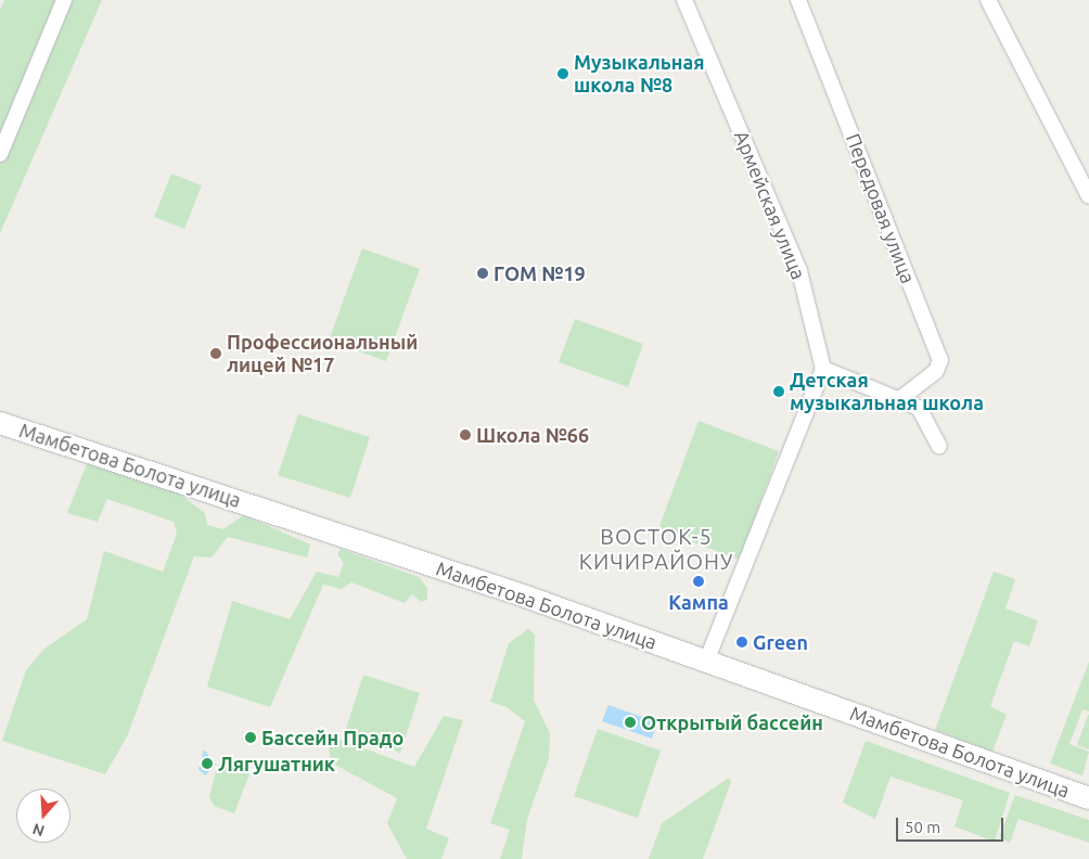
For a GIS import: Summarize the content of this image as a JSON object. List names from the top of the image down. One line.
{"streets":{"street":["Армейская улица","Передовая улица","Мамбетова Болота улица"]},"districts":["ВОСТОК-5 КИЧИРАЙОНУ"],"places":["Музыкальная школа №8","ГОМ №19","Профессиональный лицей №17","Детская музыкальная школа","Школа №66","Кампа","Green","Открытый бассейн","Бассейн Прадо","Лягушатник"],"scale_bar":"50 m","north":"bottom"}
